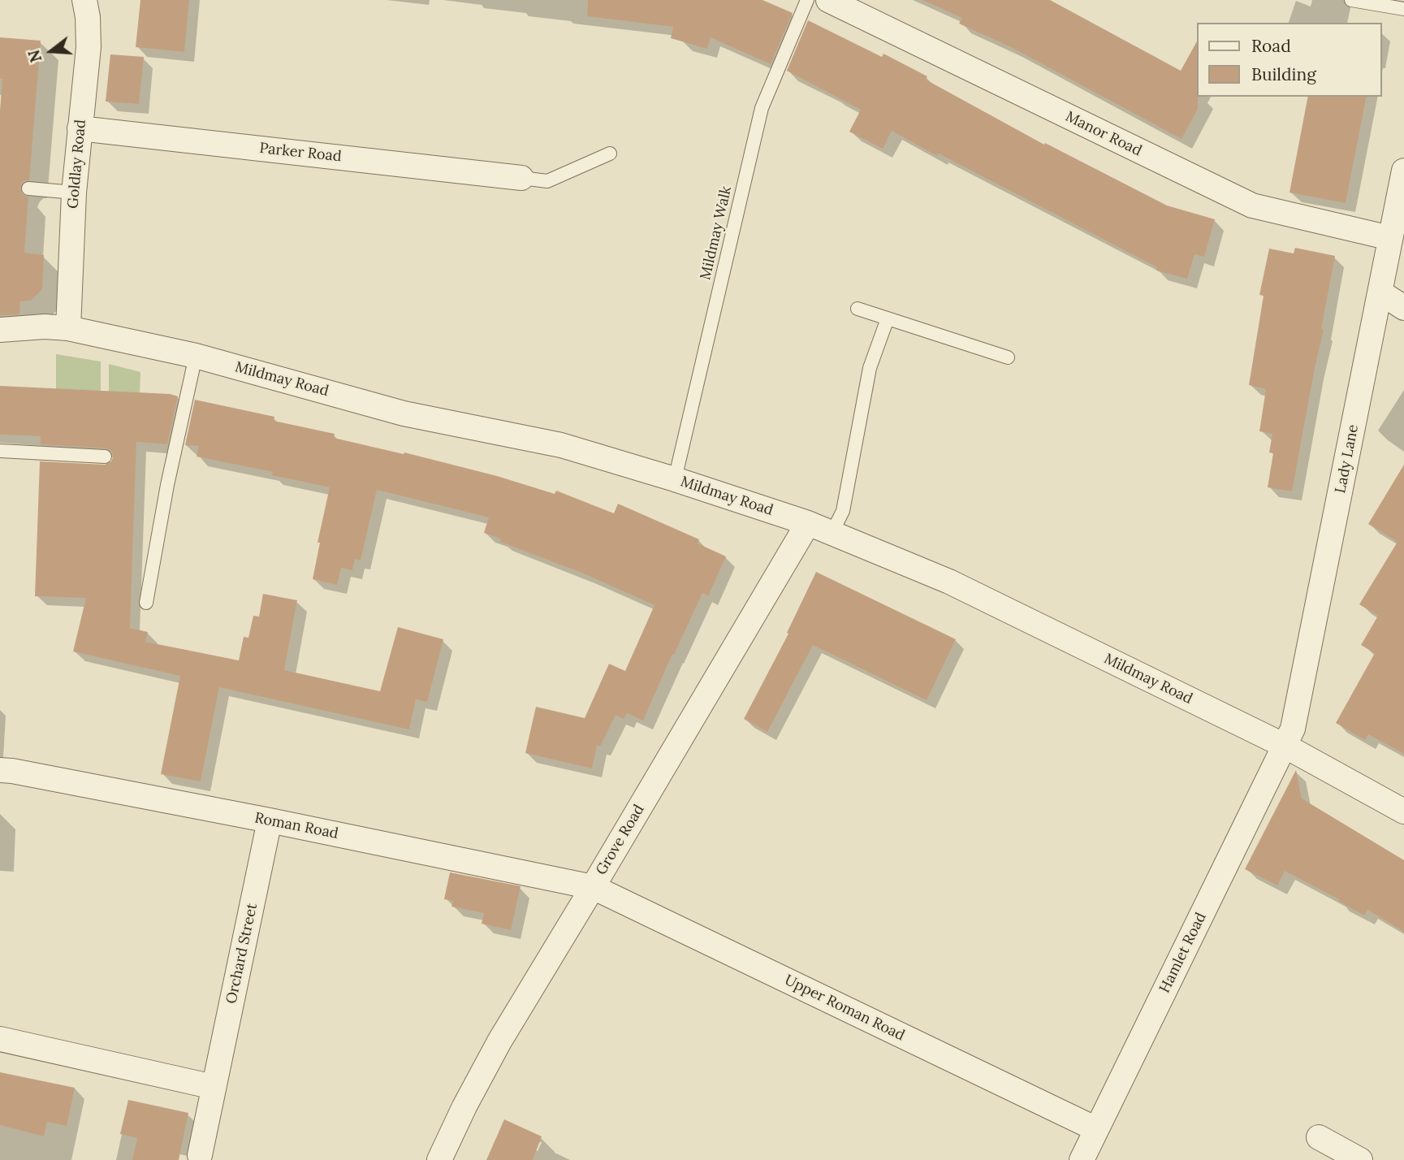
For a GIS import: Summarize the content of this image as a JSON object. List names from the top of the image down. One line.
{"streets":{"street":["Manor Road","Parker Road","Goldlay Road","Mildmay Road","Lady Lane","Roman Road","Grove Road","Hamlet Road","Orchard Street","Upper Roman Road"],"lane":["Mildmay Walk"]},"crossings":[["Manor Road","Lady Lane"],["Parker Road","Goldlay Road"],["Goldlay Road","Mildmay Road"],["Mildmay Walk","Mildmay Road"],["Mildmay Road","Lady Lane"],["Mildmay Road","Grove Road"],["Mildmay Road","Hamlet Road"],["Lady Lane","Hamlet Road"],["Roman Road","Grove Road"],["Roman Road","Orchard Street"],["Roman Road","Upper Roman Road"],["Grove Road","Upper Roman Road"],["Hamlet Road","Upper Roman Road"]],"legend":["Road","Building"],"north":"left"}
